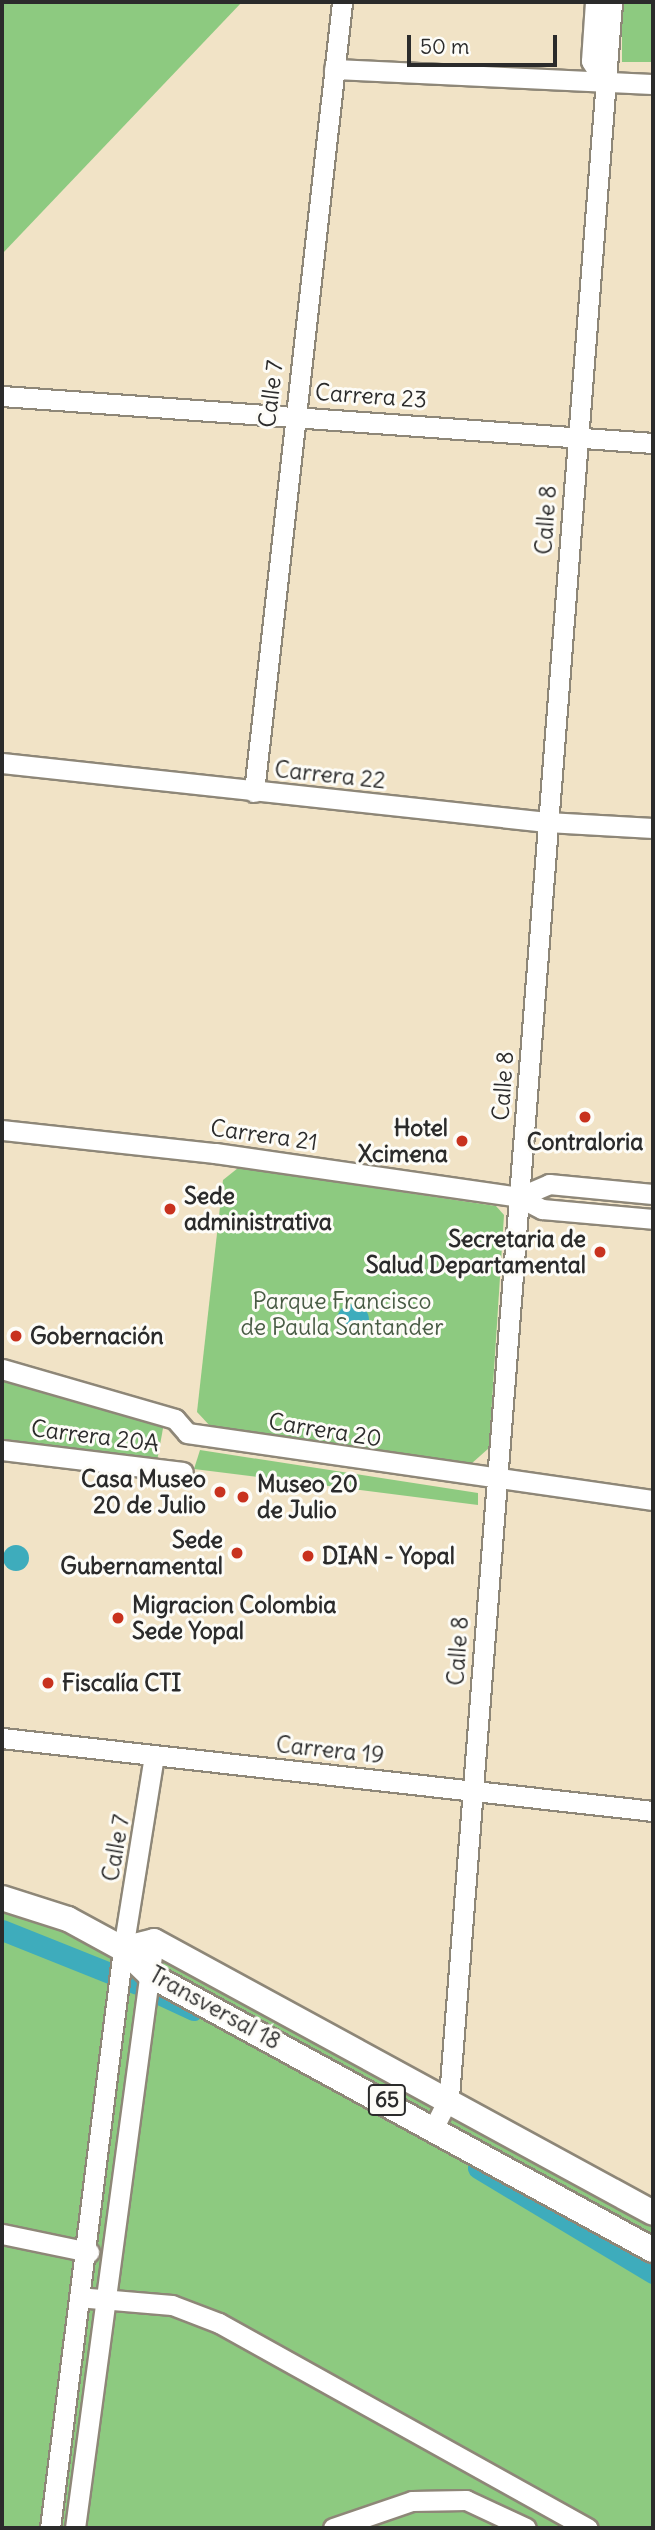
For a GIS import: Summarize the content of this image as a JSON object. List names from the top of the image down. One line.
{"streets":{"main road":["Transversal 18","65"],"street":["Calle 7","Carrera 23","Calle 8","Carrera 22","Carrera 21","Carrera 20","Carrera 20A","Carrera 19"]},"crossings":[["Calle 7","Carrera 23"],["Calle 7","Carrera 22"],["Calle 7","Carrera 19"],["Calle 7","Transversal 18"],["Calle 7","65"],["Carrera 23","Calle 8"],["Calle 8","Carrera 22"],["Calle 8","Carrera 21"],["Calle 8","Carrera 20"],["Calle 8","Carrera 19"],["Calle 8","Transversal 18"],["Transversal 18","65"]],"parks":["Parque Francisco de Paula Santander"],"places":["Contraloria","Hotel Xcimena","Sede administrativa","Secretaria de Salud Departamental","Gobernación","Casa Museo 20 de Julio","Museo 20 de Julio","Sede Gubernamental","DIAN - Yopal","Migracion Colombia Sede Yopal","Fiscalía CTI"],"scale_bar":"50 m"}
